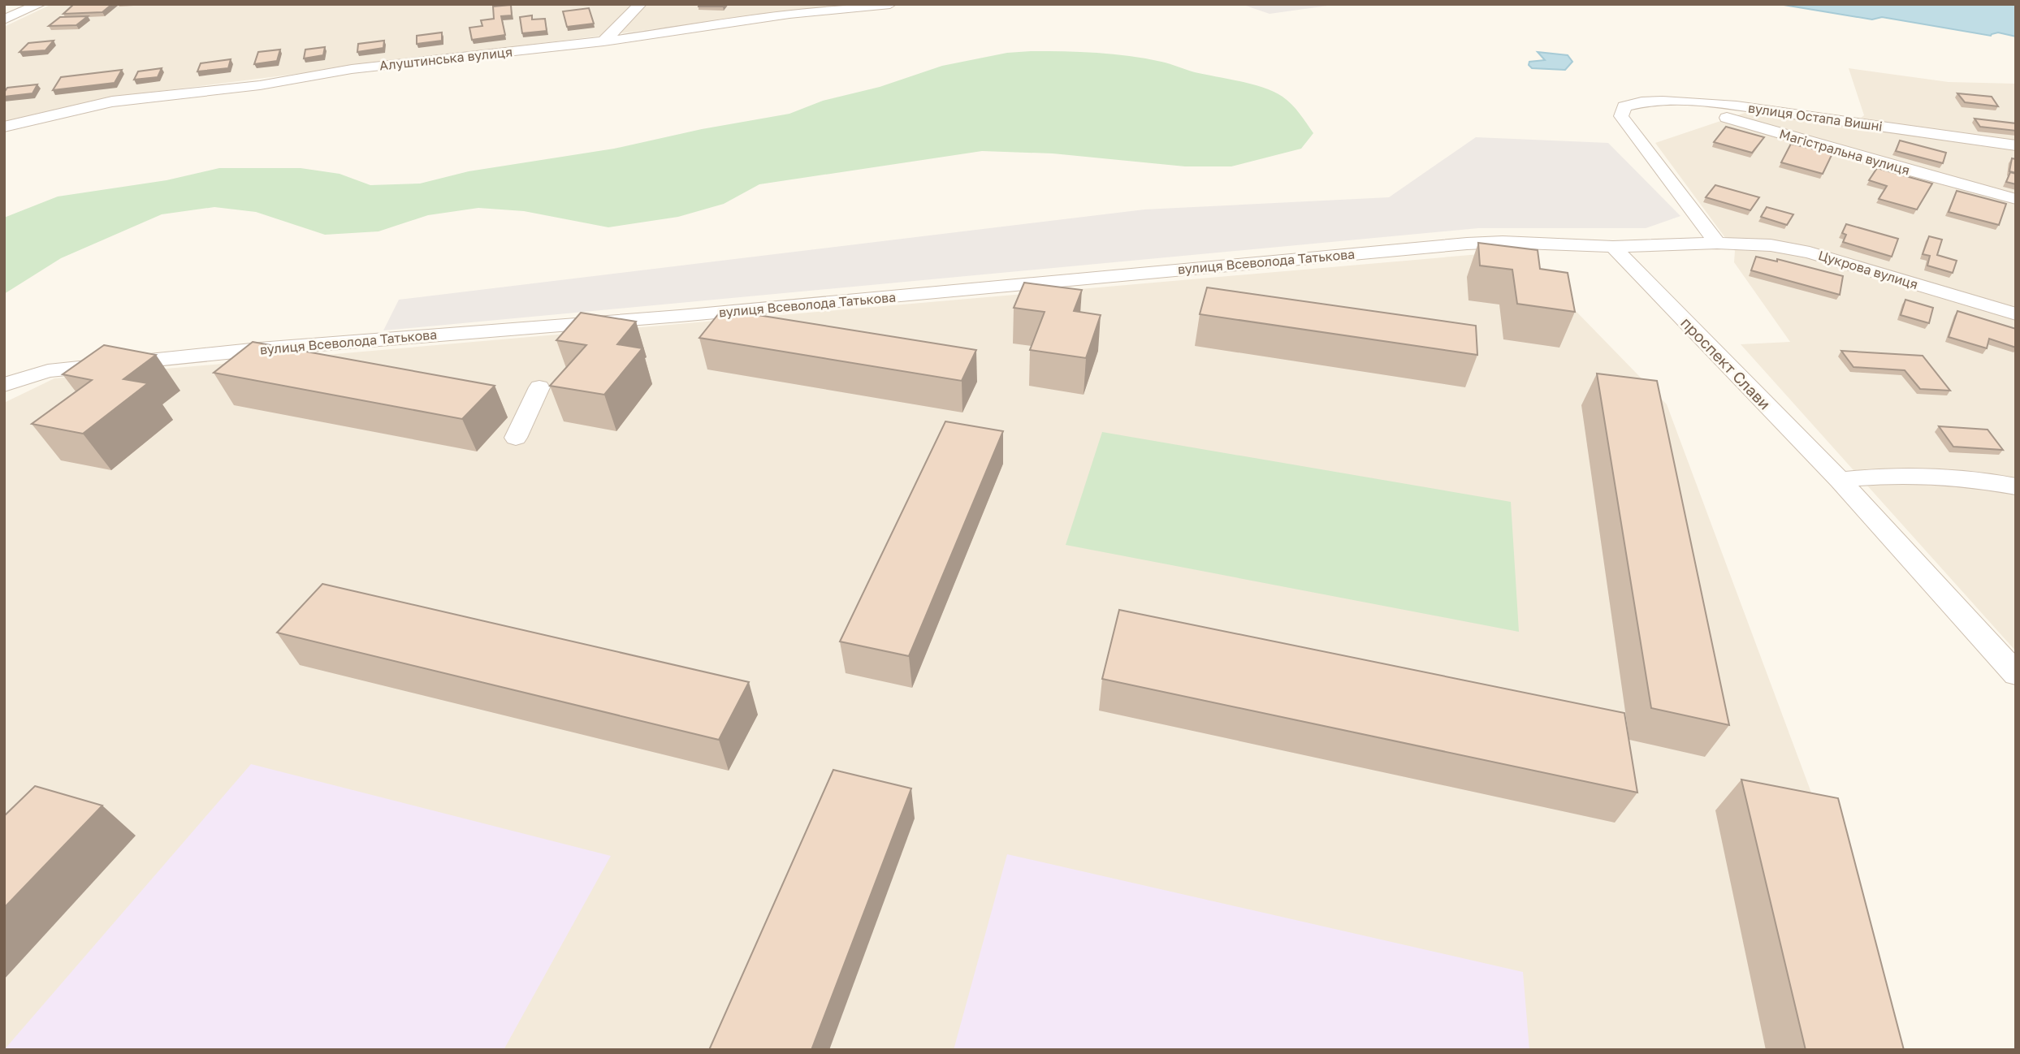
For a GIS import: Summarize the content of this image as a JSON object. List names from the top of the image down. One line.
{"streets":{"street":["Алуштинська вулиця","вулиця Остапа Вишні","Магістральна вулиця","вулиця Всеволода Татькова","Цукрова вулиця","проспект Слави"]},"crossings":[["вулиця Остапа Вишні","Магістральна вулиця"],["вулиця Остапа Вишні","Цукрова вулиця"],["вулиця Всеволода Татькова","проспект Слави"]]}
